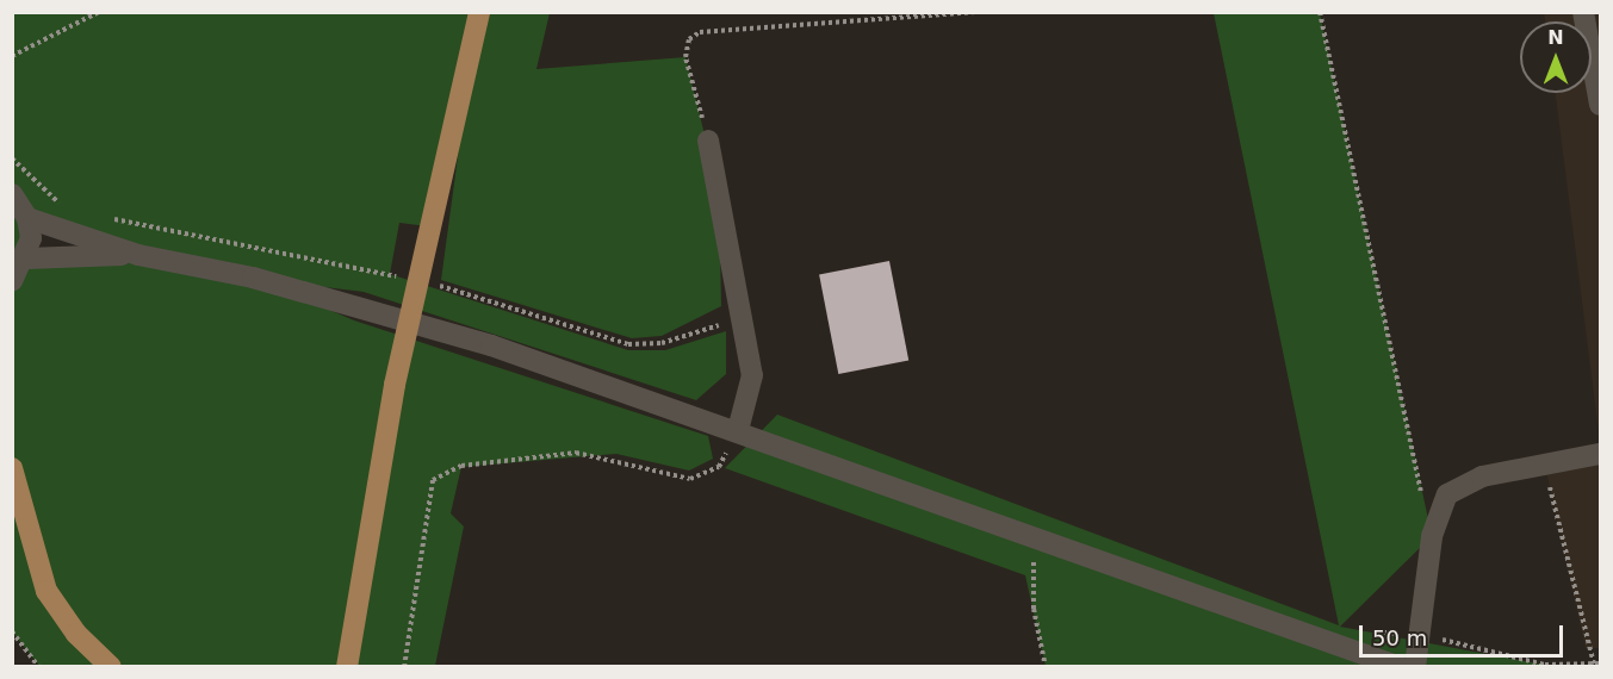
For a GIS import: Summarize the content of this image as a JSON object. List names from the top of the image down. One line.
{"scale_bar":"50 m","north":"top"}
